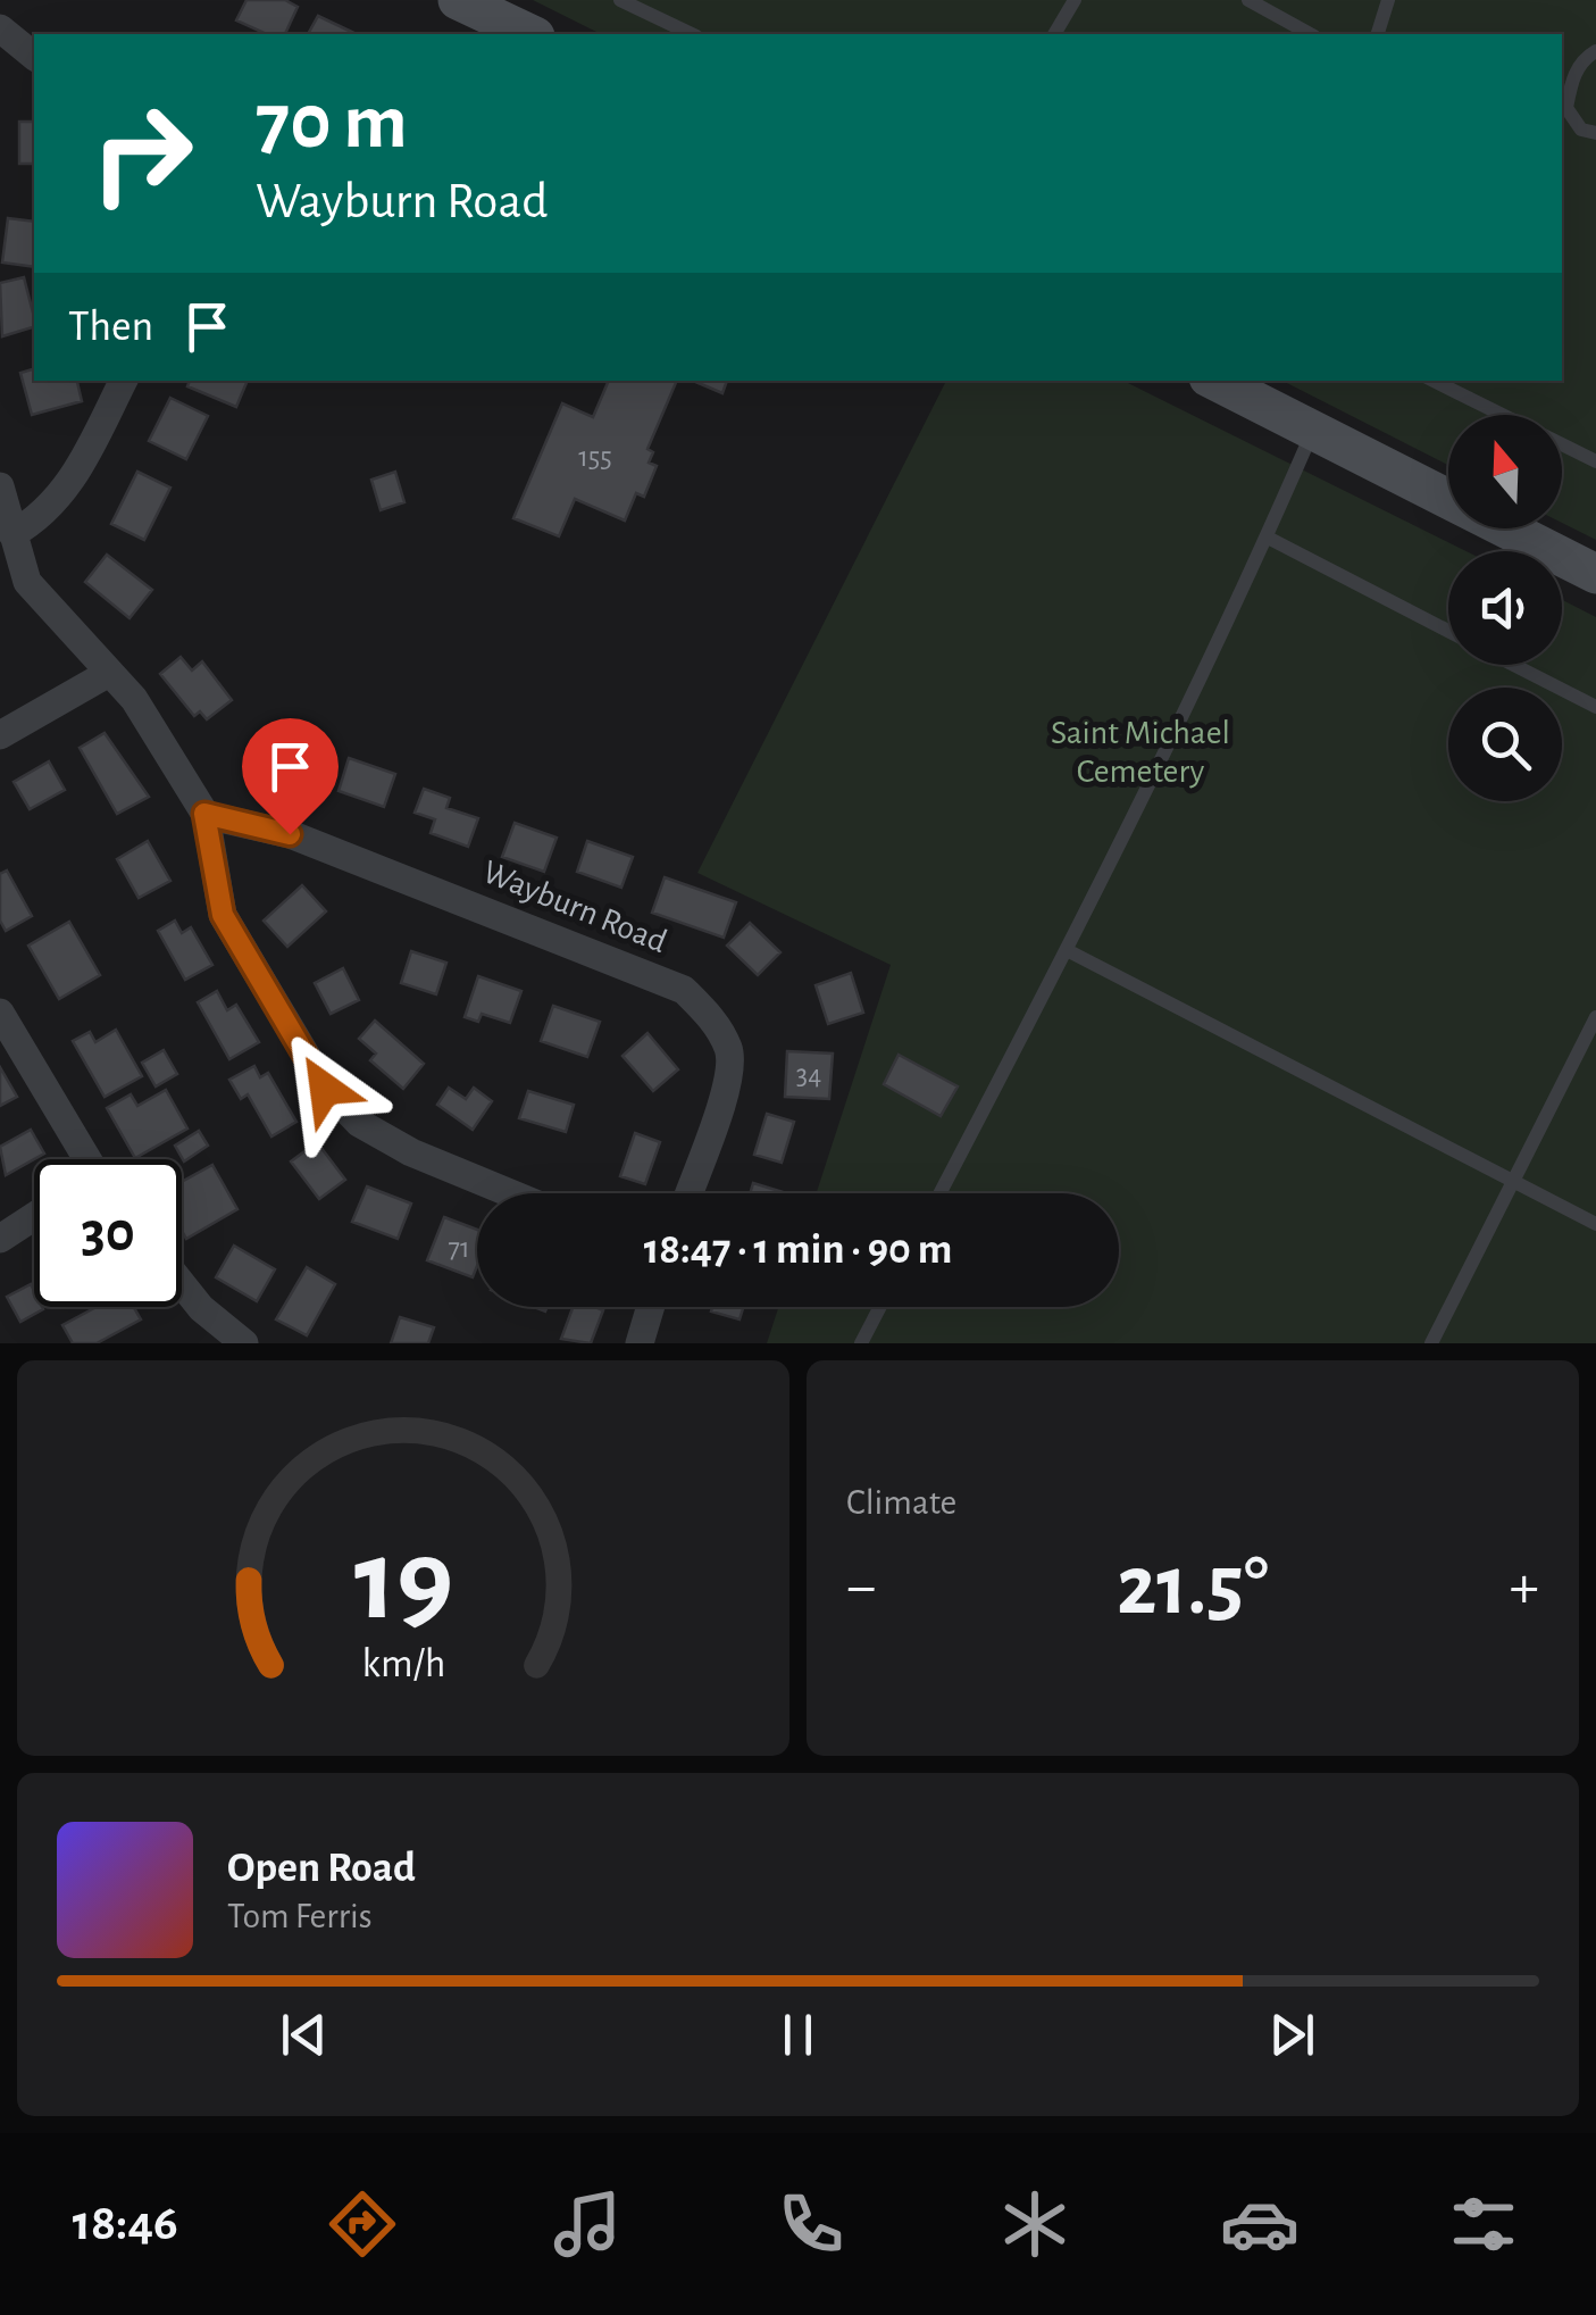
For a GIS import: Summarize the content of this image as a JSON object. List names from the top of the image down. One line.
{"streets":{"street":["Wayburn Road"]},"parks":["Saint Michael Cemetery"],"house_numbers":["155","34","71"],"north":"top","page":{"turn":["70 m","Wayburn Road"],"then":"Then","limit":"30","trip":"18:47 · 1 min · 90 m","tile":"Climate","heat":["−","21.5°","+"],"song":["Open Road","Tom Ferris"],"tabs":"18:46","gauge":["19","km/h"]}}
